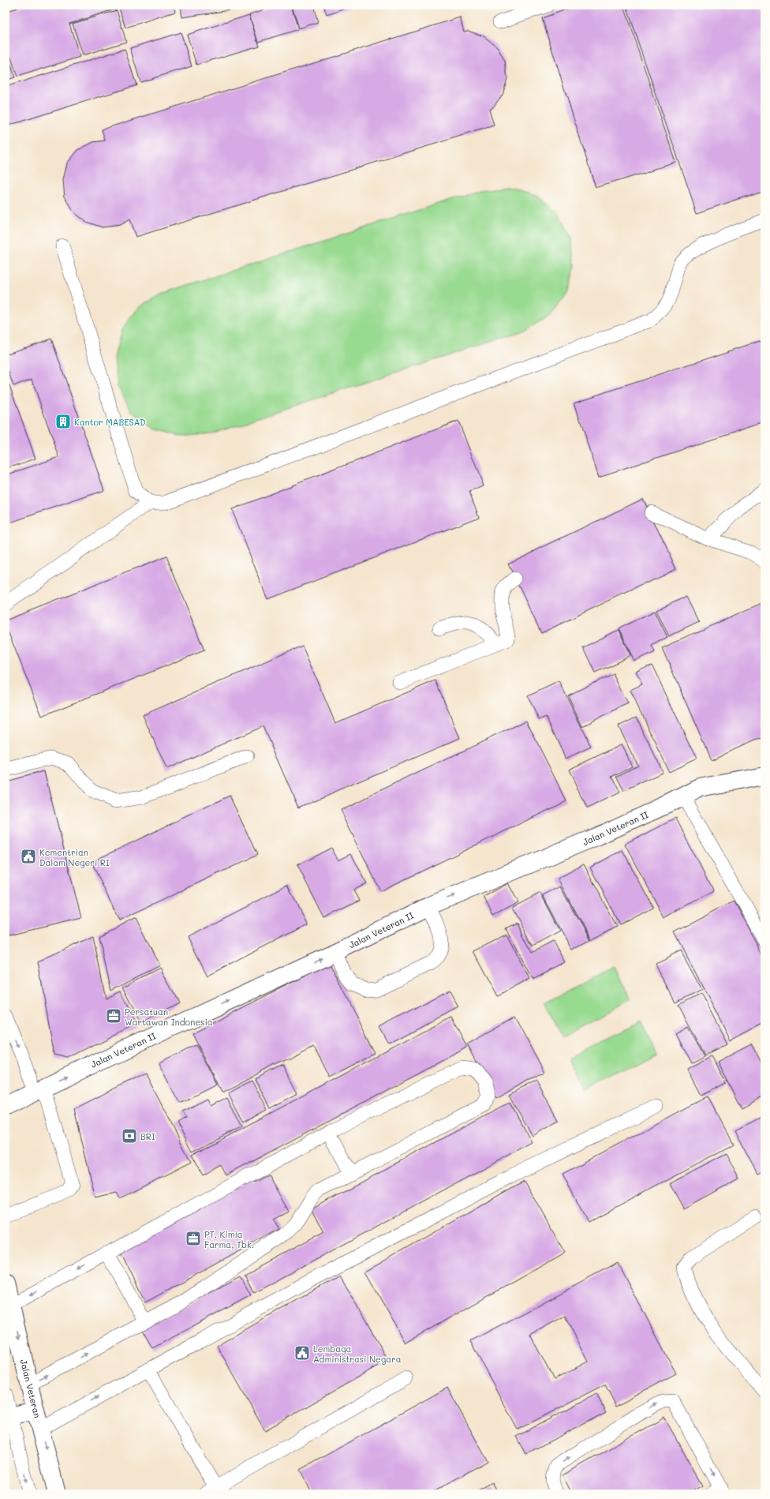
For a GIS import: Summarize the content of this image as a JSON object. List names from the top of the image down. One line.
{"streets":{"street":["Jalan Veteran II","Jalan Veteran"]},"one_way":["Jalan Veteran II","Jalan Veteran"],"places":{"building":["Kantor MABESAD"],"public building":["Kementrian Dalam Negeri RI","Lembaga Administrasi Negara"],"office":["Persatuan Wartawan Indonesia","PT. Kimia Farma, Tbk."],"bank":["BRI"]}}
